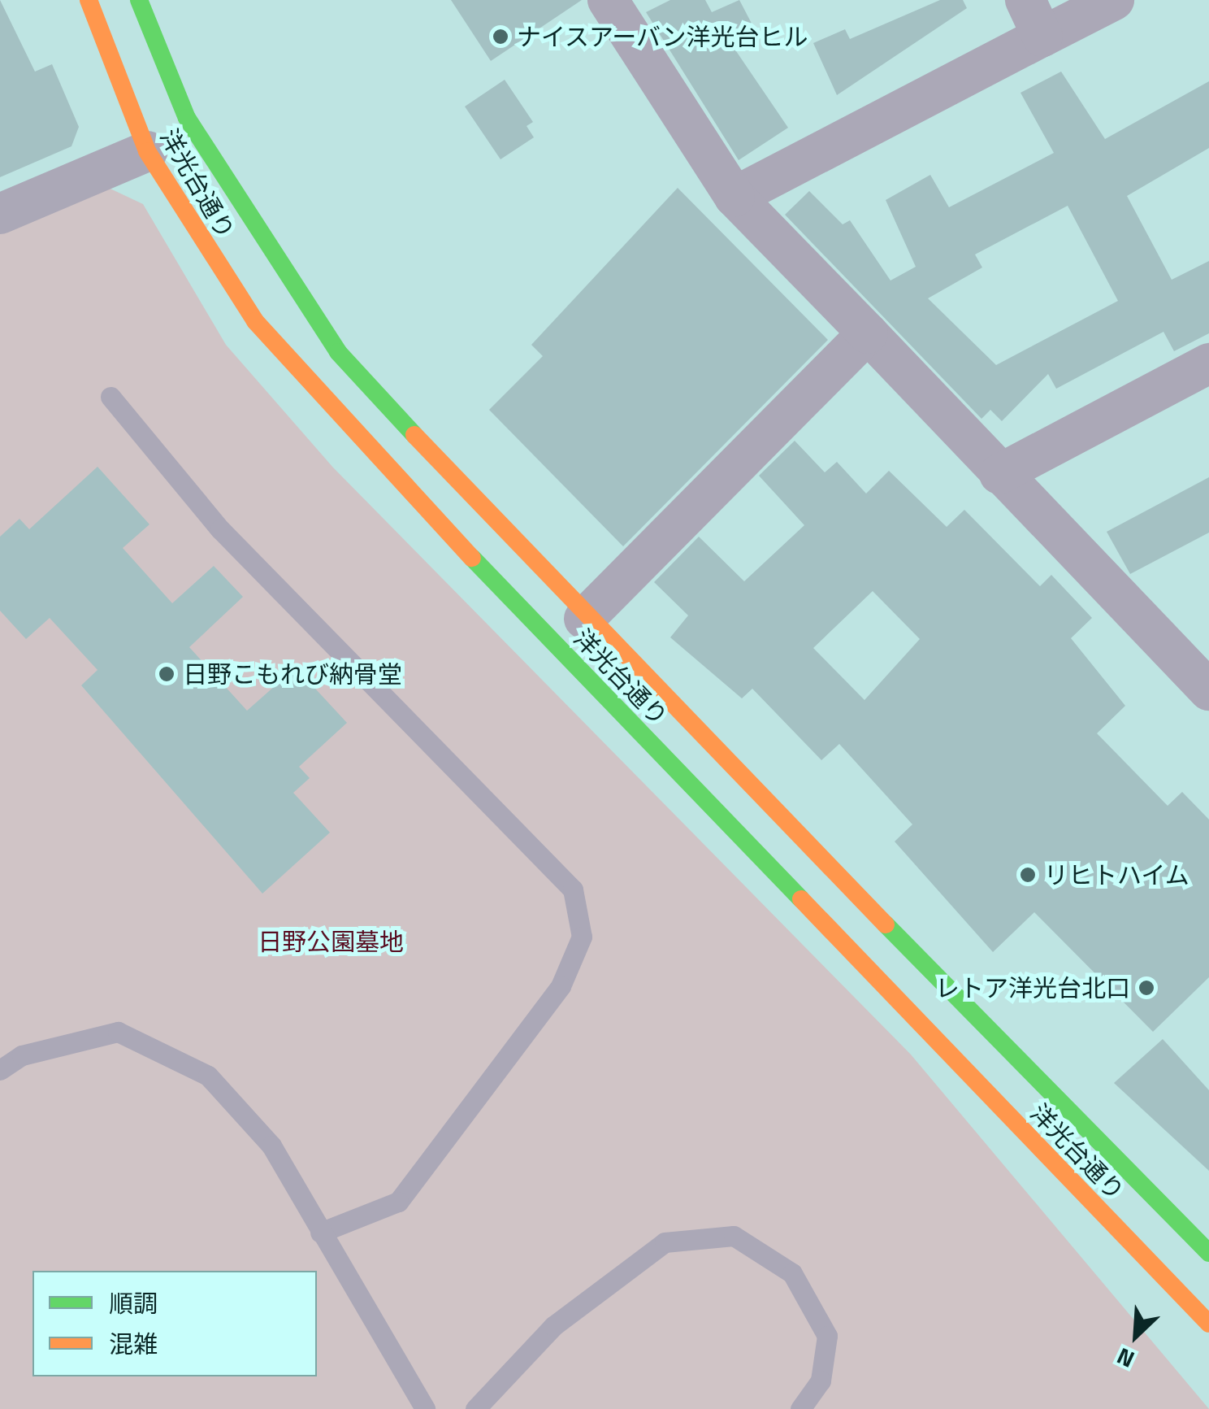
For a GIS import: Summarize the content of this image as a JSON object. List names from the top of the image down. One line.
{"streets":{"street":["洋光台通り"]},"parks":["日野公園墓地"],"places":["ナイスアーバン洋光台ヒル","日野こもれび納骨堂","リヒトハイム","レトア洋光台北口"],"legend":["順調","混雑"],"north":"bottom left"}
